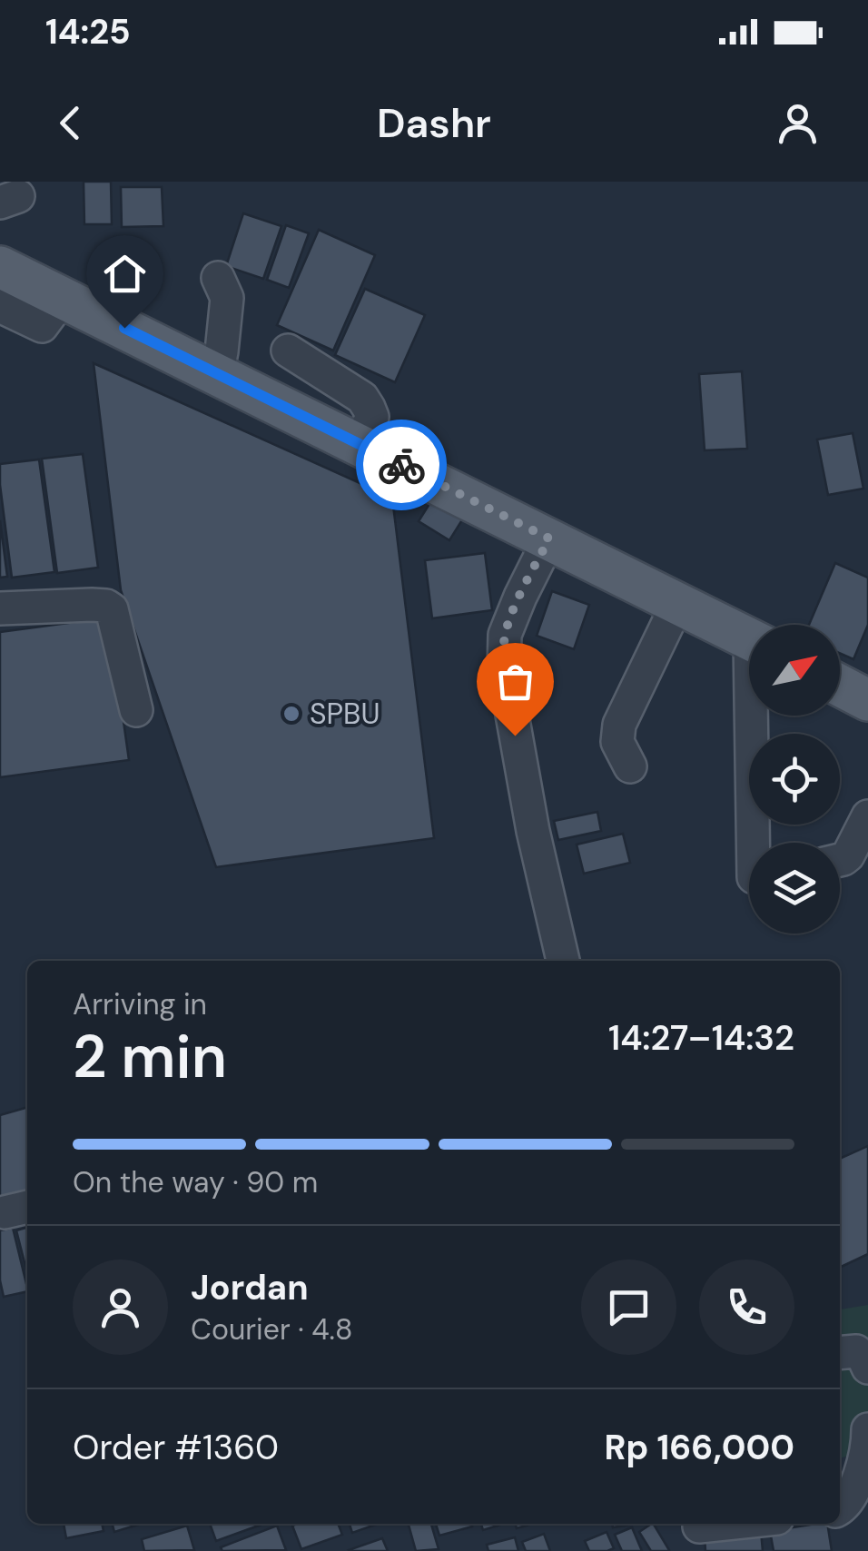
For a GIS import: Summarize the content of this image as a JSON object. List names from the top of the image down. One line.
{"places":["SPBU"],"north":"top right","page":{"status":"14:25","header":"Dashr","heading":["2 min","Arriving in","14:27–14:32"],"panel":["Jordan","Courier · 4.8","Order #1360","Rp 166,000"],"bar":"On the way · 90 m"}}
